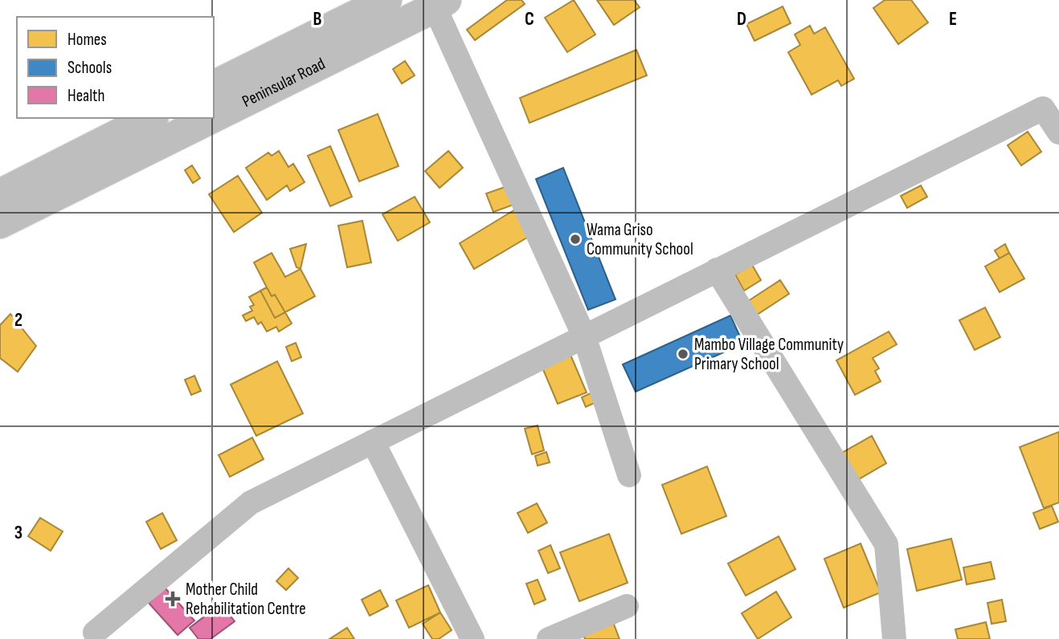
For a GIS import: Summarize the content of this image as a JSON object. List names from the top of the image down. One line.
{"streets":{"main road":["Peninsular Road"]},"places":{"other":["Wama Griso Community School","Mambo Village Community Primary School"],"health":["Mother Child Rehabilitation Centre"]},"legend":["Homes","Schools","Health"],"grid":{"columns":["B","C","D","E"],"rows":["2","3"]}}
